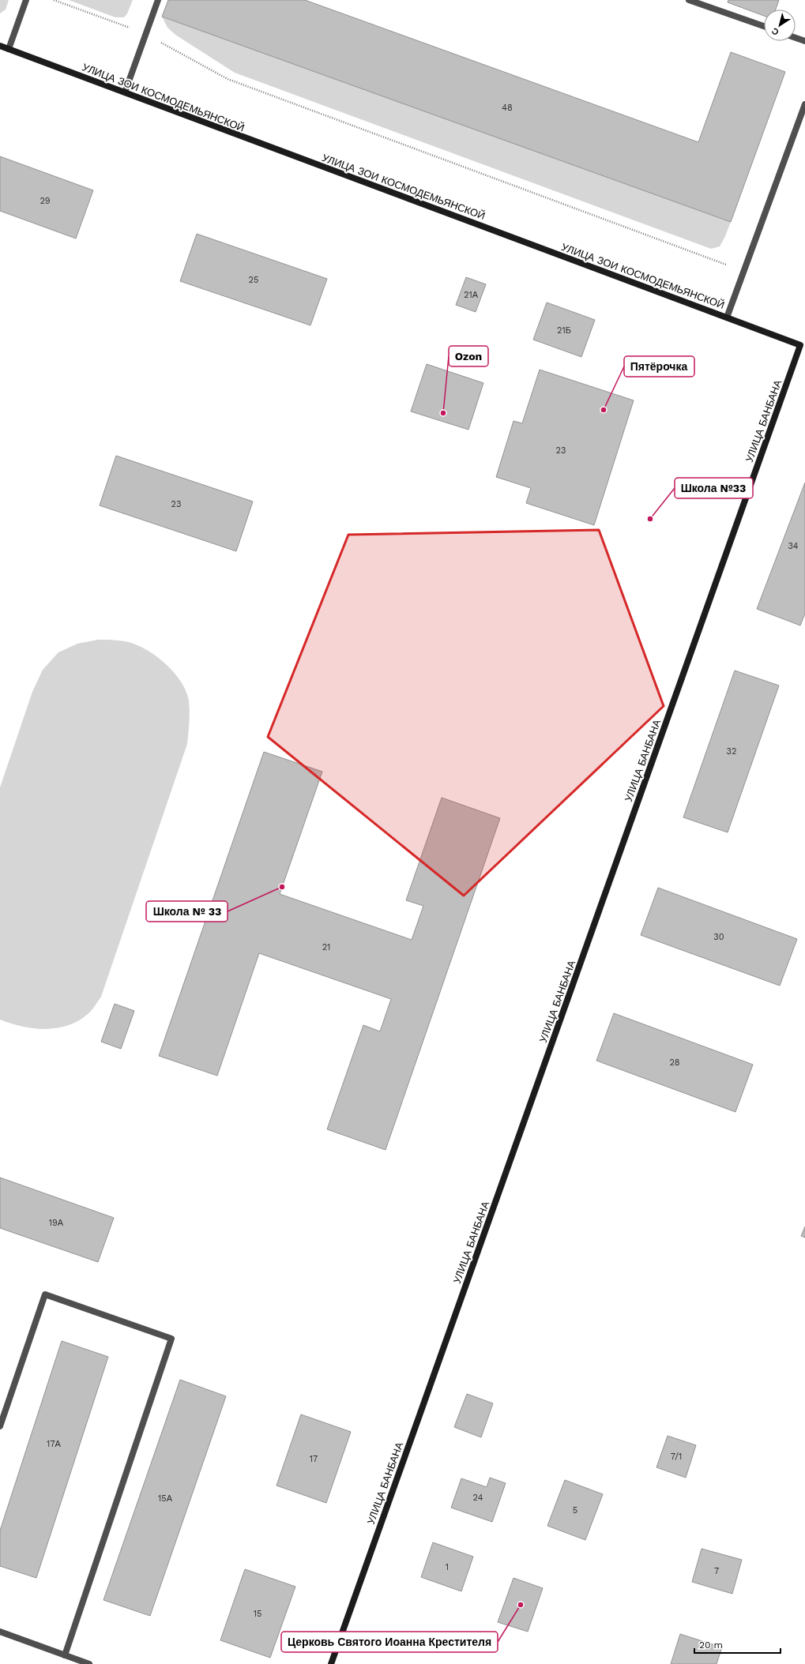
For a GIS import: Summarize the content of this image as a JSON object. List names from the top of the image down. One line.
{"streets":{"street":["УЛИЦА ЗОИ КОСМОДЕМЬЯНСКОЙ","УЛИЦА БАНБАНА"]},"crossings":[["УЛИЦА ЗОИ КОСМОДЕМЬЯНСКОЙ","УЛИЦА БАНБАНА"]],"places":["Пятёрочка","Ozon","Школа №33","Школа № 33","Церковь Святого Иоанна Крестителя"],"house_numbers":["48","29","25","21А","21Б","23","23","34","32","30","21","28","19А","17А","7/1","17","24","15А","5","1","7","15"],"scale_bar":"20 m","north":"bottom left"}
